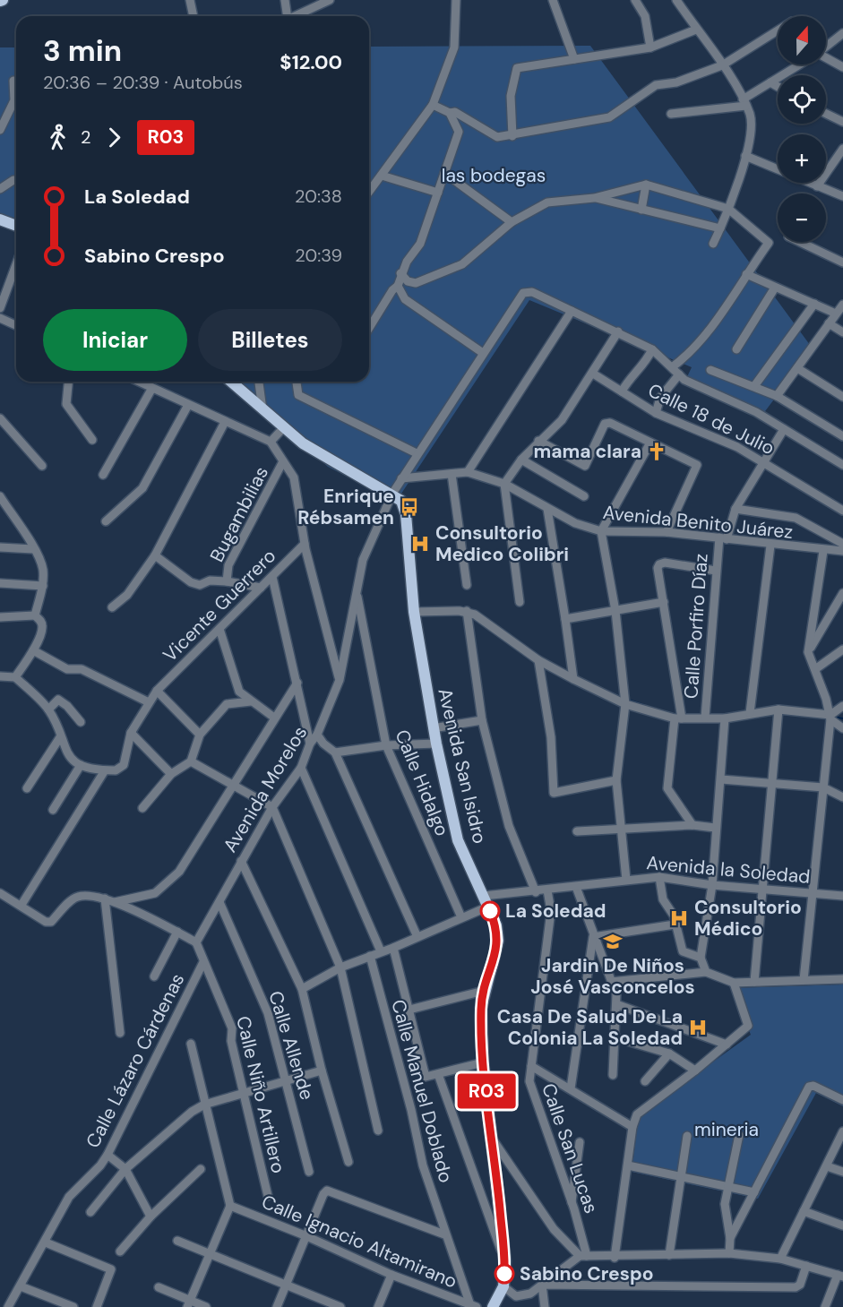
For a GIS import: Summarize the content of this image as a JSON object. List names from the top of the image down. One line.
{"streets":{"main road":["Avenida San Isidro"],"street":["Calle 18 de Julio","Bugambilias","Avenida Benito Juárez","Vicente Guerrero","Calle Porfiro Díaz","Calle Hidalgo","Avenida Morelos","Avenida la Soledad","Calle Allende","Calle Lázaro Cárdenas","Calle Manuel Doblado","Calle Niño Artillero","Calle San Lucas","Calle Ignacio Altamirano"]},"crossings":[["Calle 18 de Julio","Calle Porfiro Díaz"],["Avenida Benito Juárez","Calle Porfiro Díaz"],["Avenida Benito Juárez","Avenida Morelos"],["Avenida San Isidro","Avenida Morelos"],["Avenida San Isidro","Avenida la Soledad"],["Calle Hidalgo","Avenida Morelos"],["Calle Hidalgo","Avenida la Soledad"],["Avenida Morelos","Calle Allende"],["Avenida Morelos","Calle Niño Artillero"],["Avenida la Soledad","Calle Manuel Doblado"],["Avenida la Soledad","Calle San Lucas"],["Calle Lázaro Cárdenas","Calle Niño Artillero"],["Calle Manuel Doblado","Calle Ignacio Altamirano"]],"parks":["las bodegas","mineria"],"places":{"church":["mama clara"],"bus stop":["Enrique Rébsamen"],"hospital":["Consultorio Medico Colibri","Consultorio Médico","Casa De Salud De La Colonia La Soledad"],"other":["La Soledad","Sabino Crespo"],"school or university":["Jardin De Niños José Vasconcelos"]},"lines":["bus line R03"],"north":"top","page":{"on_map":"R03","map_buttons":["+","−"],"heading":["3 min","20:36 – 20:39 · Autobús","$12.00"],"legs":["2","R03"],"list":[{"name":"La Soledad","value":"20:38"},{"name":"Sabino Crespo","value":"20:39"}],"buttons":["Iniciar","Billetes"]}}
